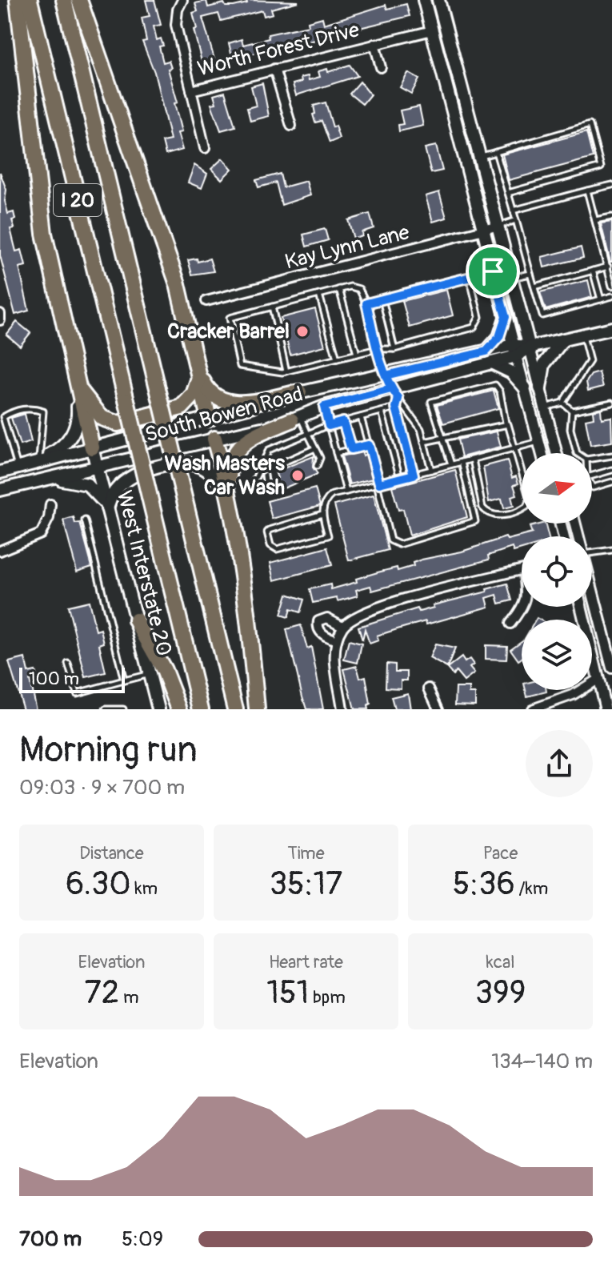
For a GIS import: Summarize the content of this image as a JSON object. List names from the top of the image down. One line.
{"streets":{"highway":["I 20"],"main road":["South Bowen Road","West Interstate 20"],"street":["Worth Forest Drive","Kay Lynn Lane"]},"crossings":[["South Bowen Road","West Interstate 20"]],"places":["Cracker Barrel","Wash Masters Car Wash"],"scale_bar":"100 m","north":"right","page":{"scale":"100 m","heading":["Morning run","09:03 · 9 × 700 m"],"stats":[["Distance","6.30 km"],["Time","35:17"],["Pace","5:36 /km"],["Elevation","72 m"],["Heart rate","151 bpm"],["kcal","399"]],"chart":["Elevation","134–140 m"],"list":[{"name":"700 m","note":"5:09"}]}}
